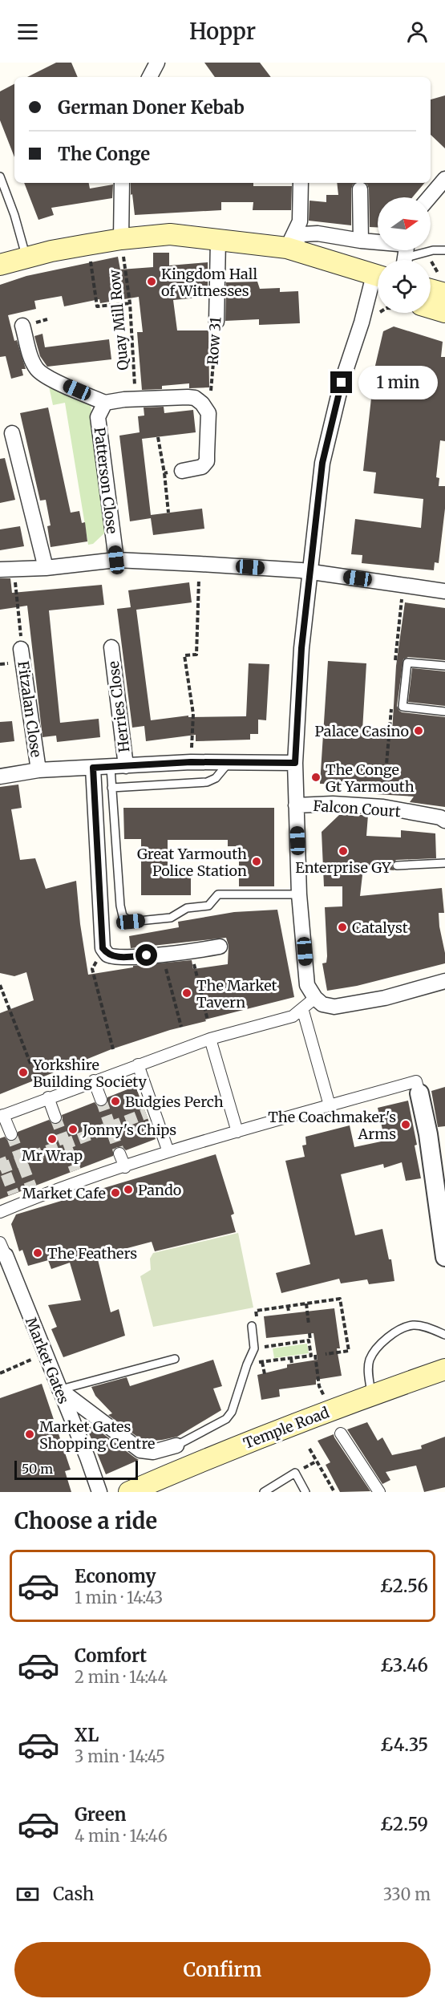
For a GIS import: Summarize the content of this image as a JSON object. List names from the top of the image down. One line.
{"streets":{"main road":["Temple Road"],"street":["Row 31","Patterson Close","Herries Close","Fitzalan Close","Falcon Court","Market Gates"],"path":["Quay Mill Row"]},"places":["Kingdom Hall of Witnesses","Palace Casino","The Conge Gt Yarmouth","Enterprise GY","Great Yarmouth Police Station","Catalyst","The Market Tavern","Yorkshire Building Society","Budgies Perch","The Coachmaker's Arms","Jonny's Chips","Mr Wrap","Pando","Market Cafe","The Feathers","Market Gates Shopping Centre"],"scale_bar":"50 m","north":"right","page":{"header":"Hoppr","banner":["German Doner Kebab","The Conge"],"bubble":"1 min","scale":"50 m","heading":"Choose a ride","list":[{"name":"Economy","note":"1 min · 14:43","value":"£2.56"},{"name":"Comfort","note":"2 min · 14:44","value":"£3.46"},{"name":"XL","note":"3 min · 14:45","value":"£4.35"},{"name":"Green","note":"4 min · 14:46","value":"£2.59"}],"pay":["Cash","330 m"],"buttons":"Confirm"}}
